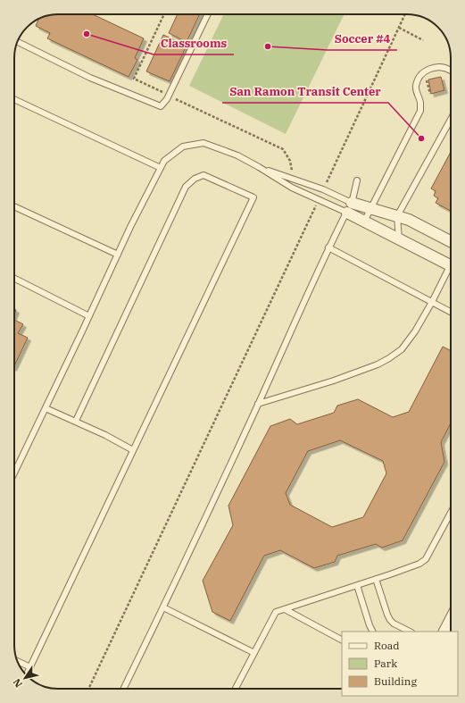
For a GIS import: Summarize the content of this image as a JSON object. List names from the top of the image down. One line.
{"places":["Classrooms","Soccer #4","San Ramon Transit Center"],"legend":["Road","Park","Building"],"north":"bottom left"}
